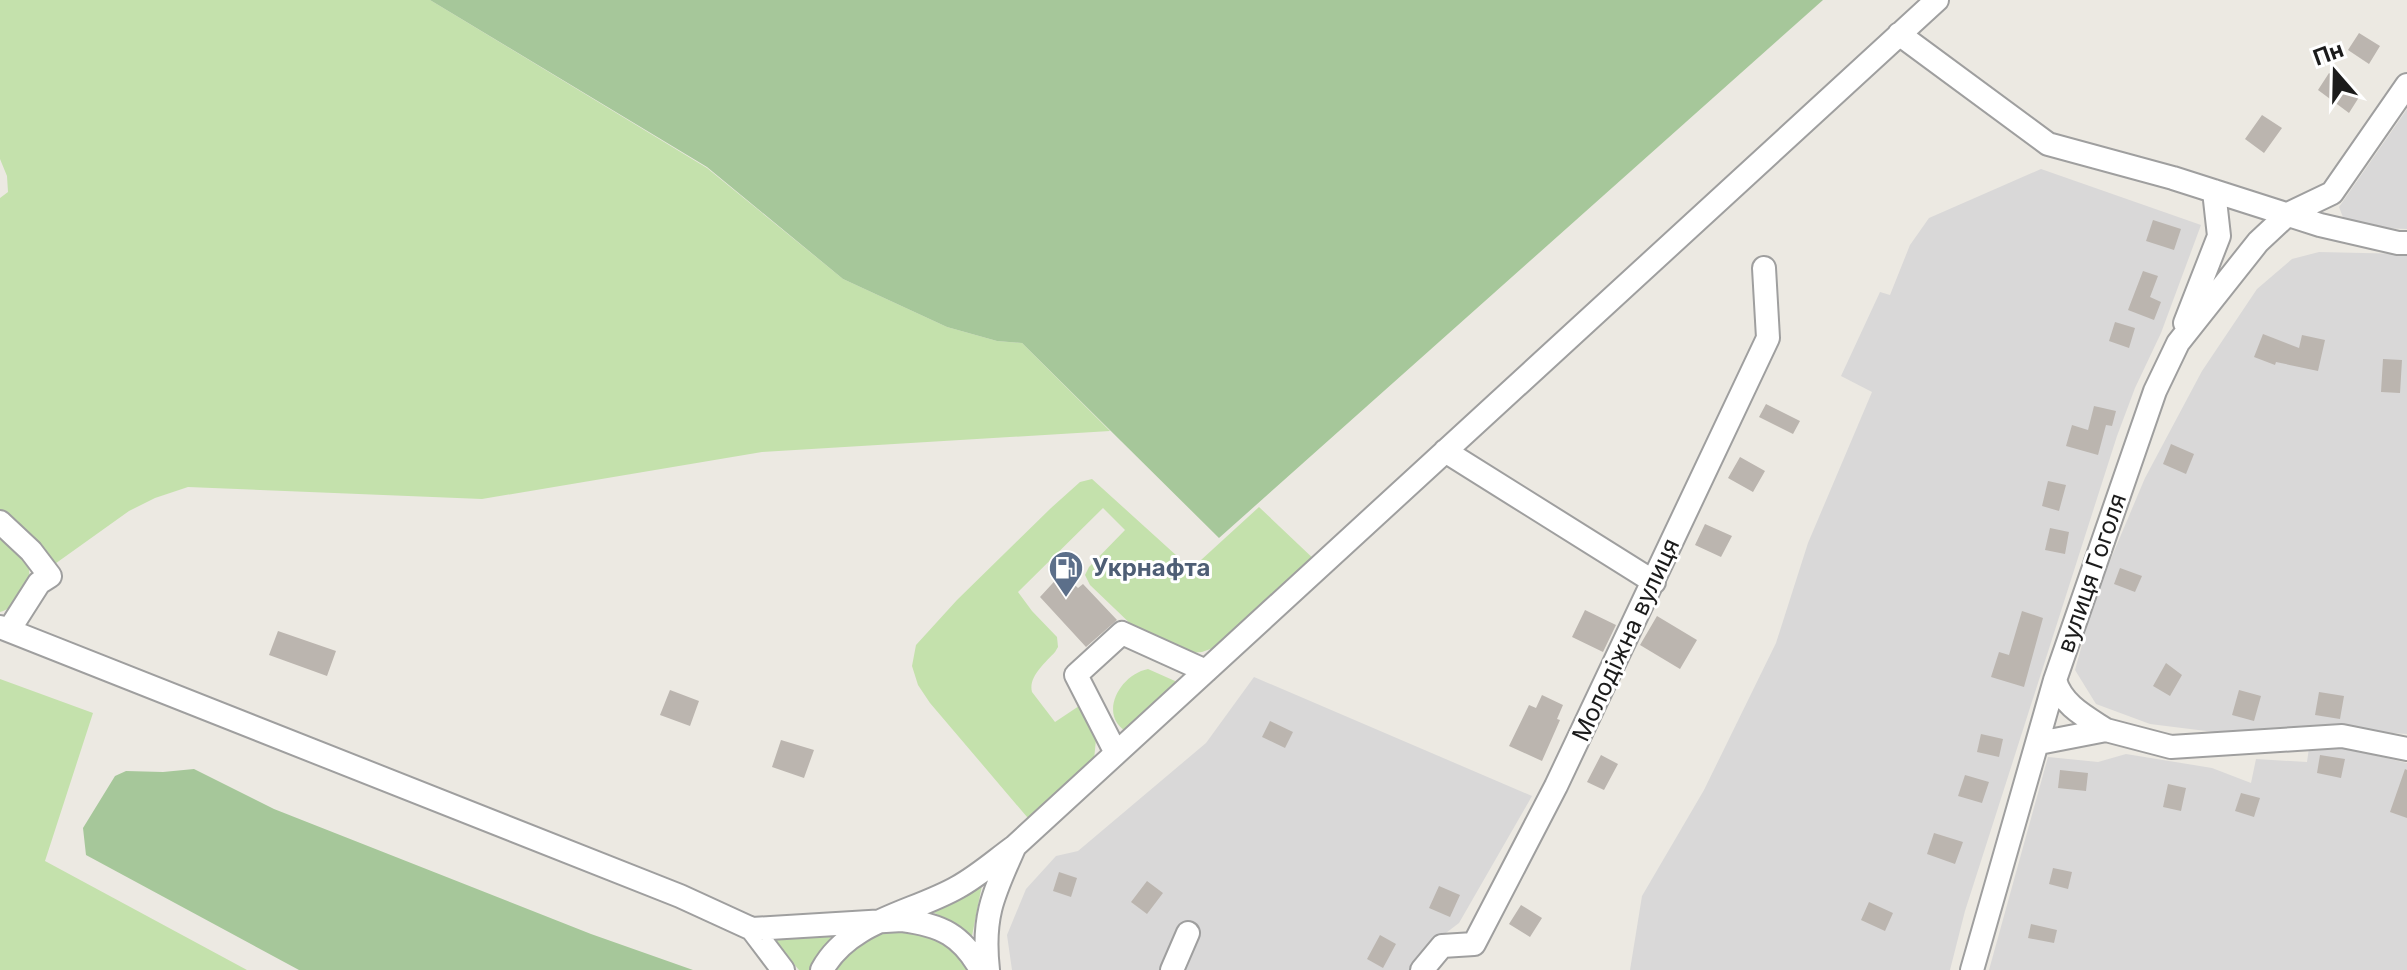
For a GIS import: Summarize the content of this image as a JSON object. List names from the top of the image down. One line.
{"streets":{"street":["вулиця Гоголя","Молодіжна вулиця"]},"places":{"fuel station":["Укрнафта"]},"north":"top"}
